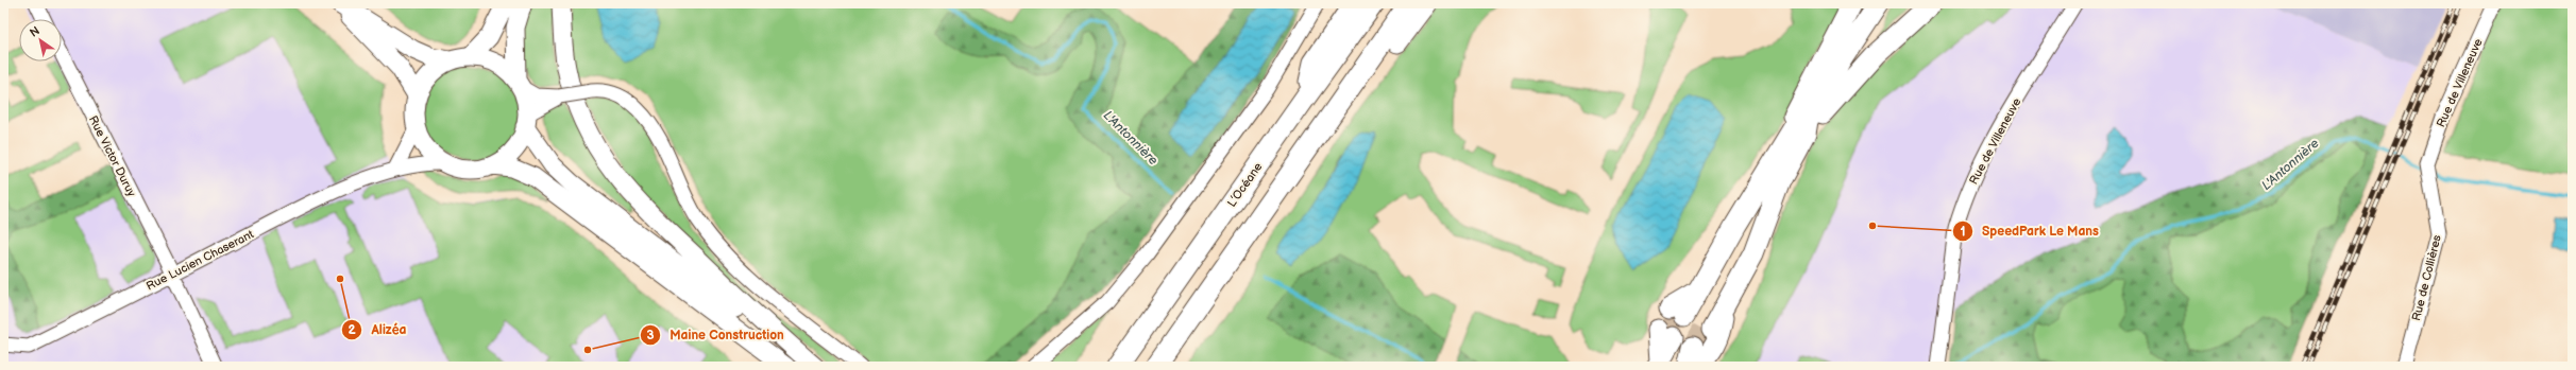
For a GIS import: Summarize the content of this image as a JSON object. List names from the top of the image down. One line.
{"streets":{"highway":["L’Océane"],"street":["Rue de Villeneuve","Rue Victor Duruy","Rue Lucien Chaserant","Rue de Collières"]},"crossings":[["Rue de Villeneuve","Rue de Collières"],["Rue Victor Duruy","Rue Lucien Chaserant"]],"water":["L'Antonnière"],"places":["SpeedPark Le Mans","Alizéa","Maine Construction"],"north":"top left"}
